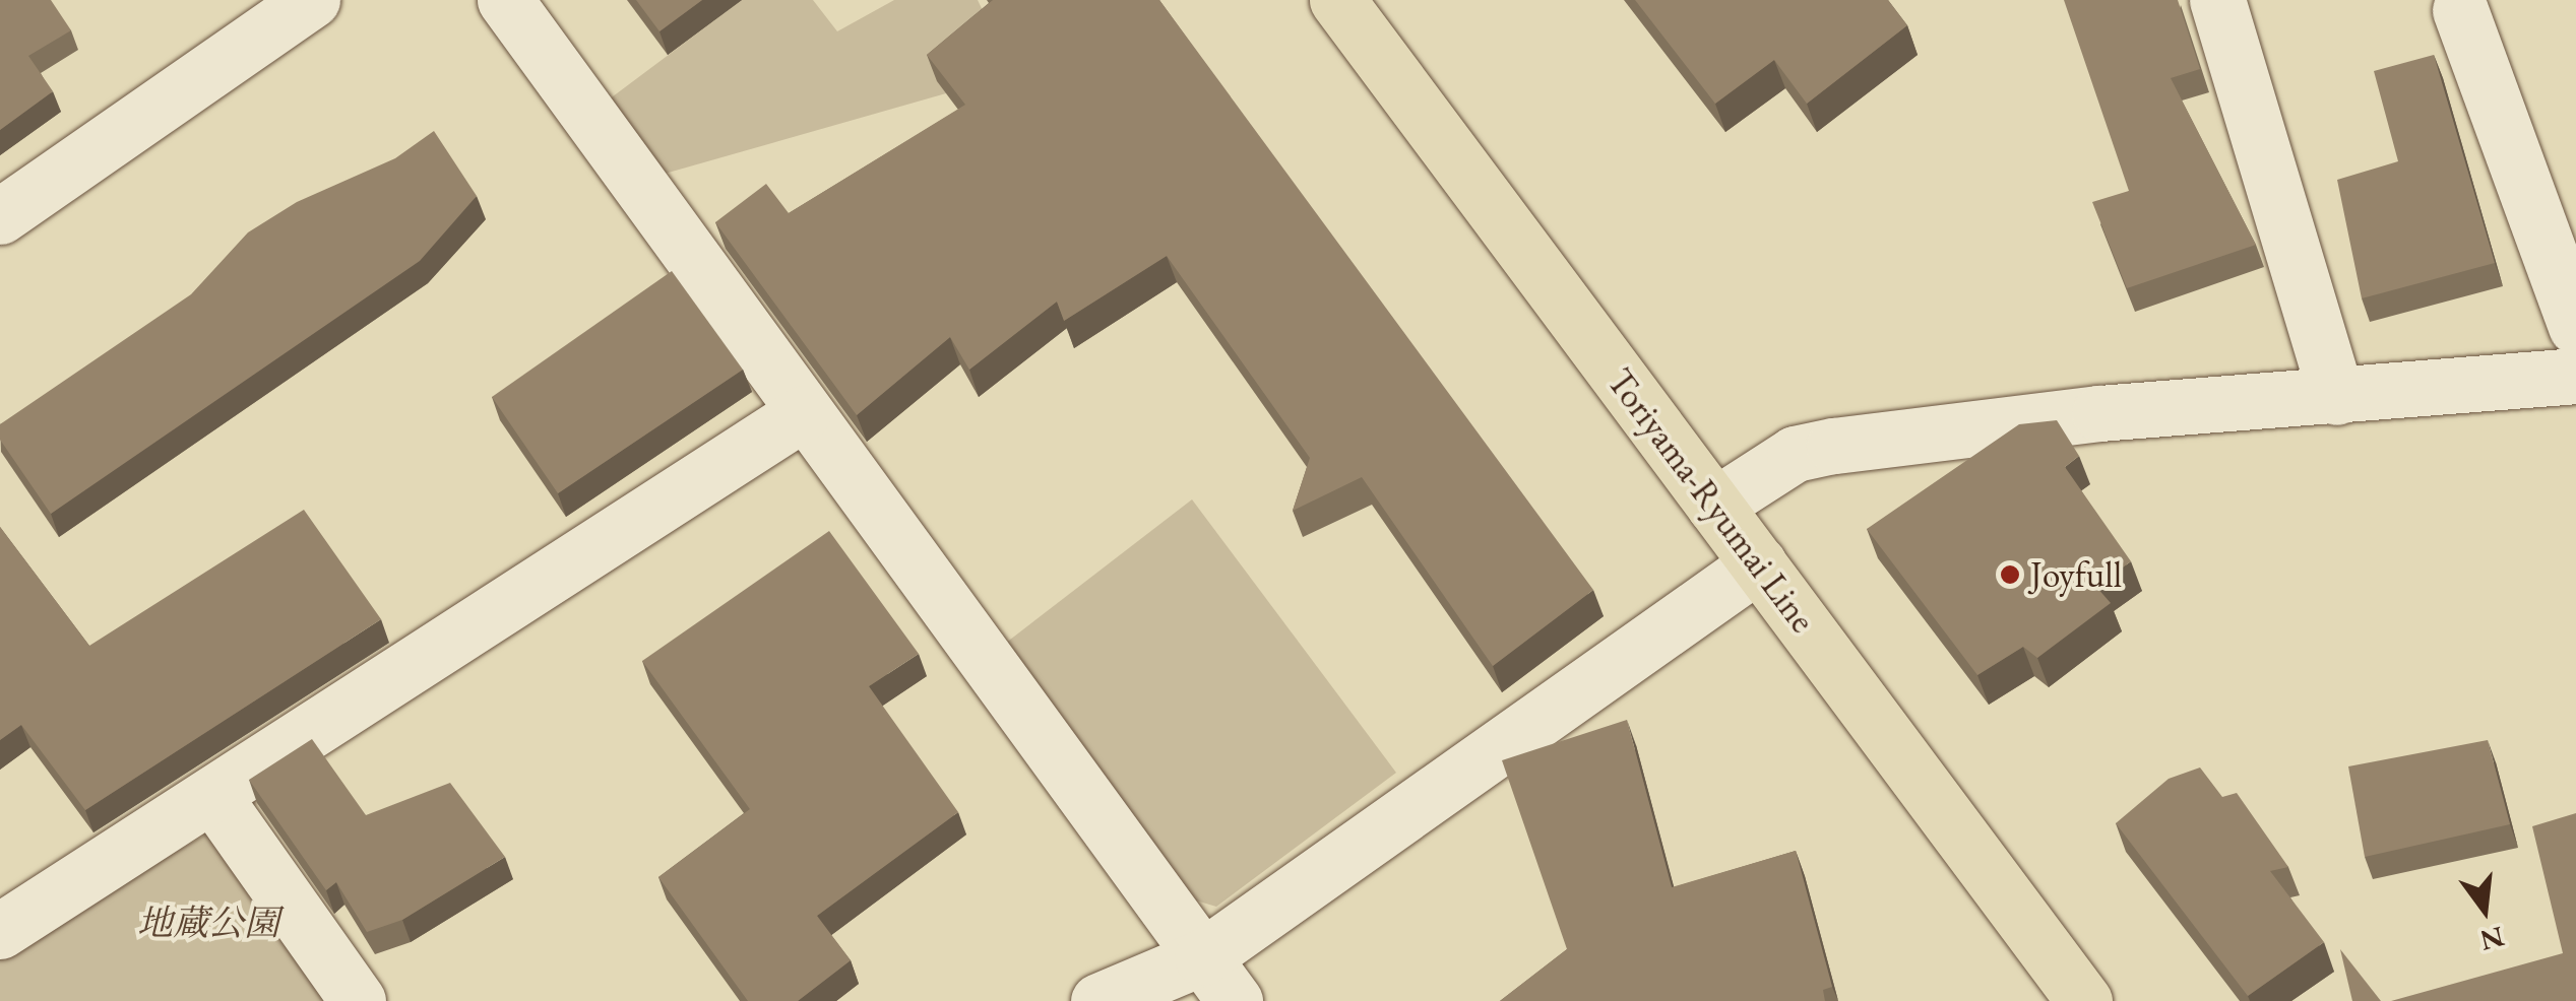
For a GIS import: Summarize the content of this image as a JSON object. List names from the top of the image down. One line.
{"streets":{"main road":["Toriyama-Ryumai Line"]},"parks":["地蔵公園"],"places":["Joyfull"],"north":"bottom"}
